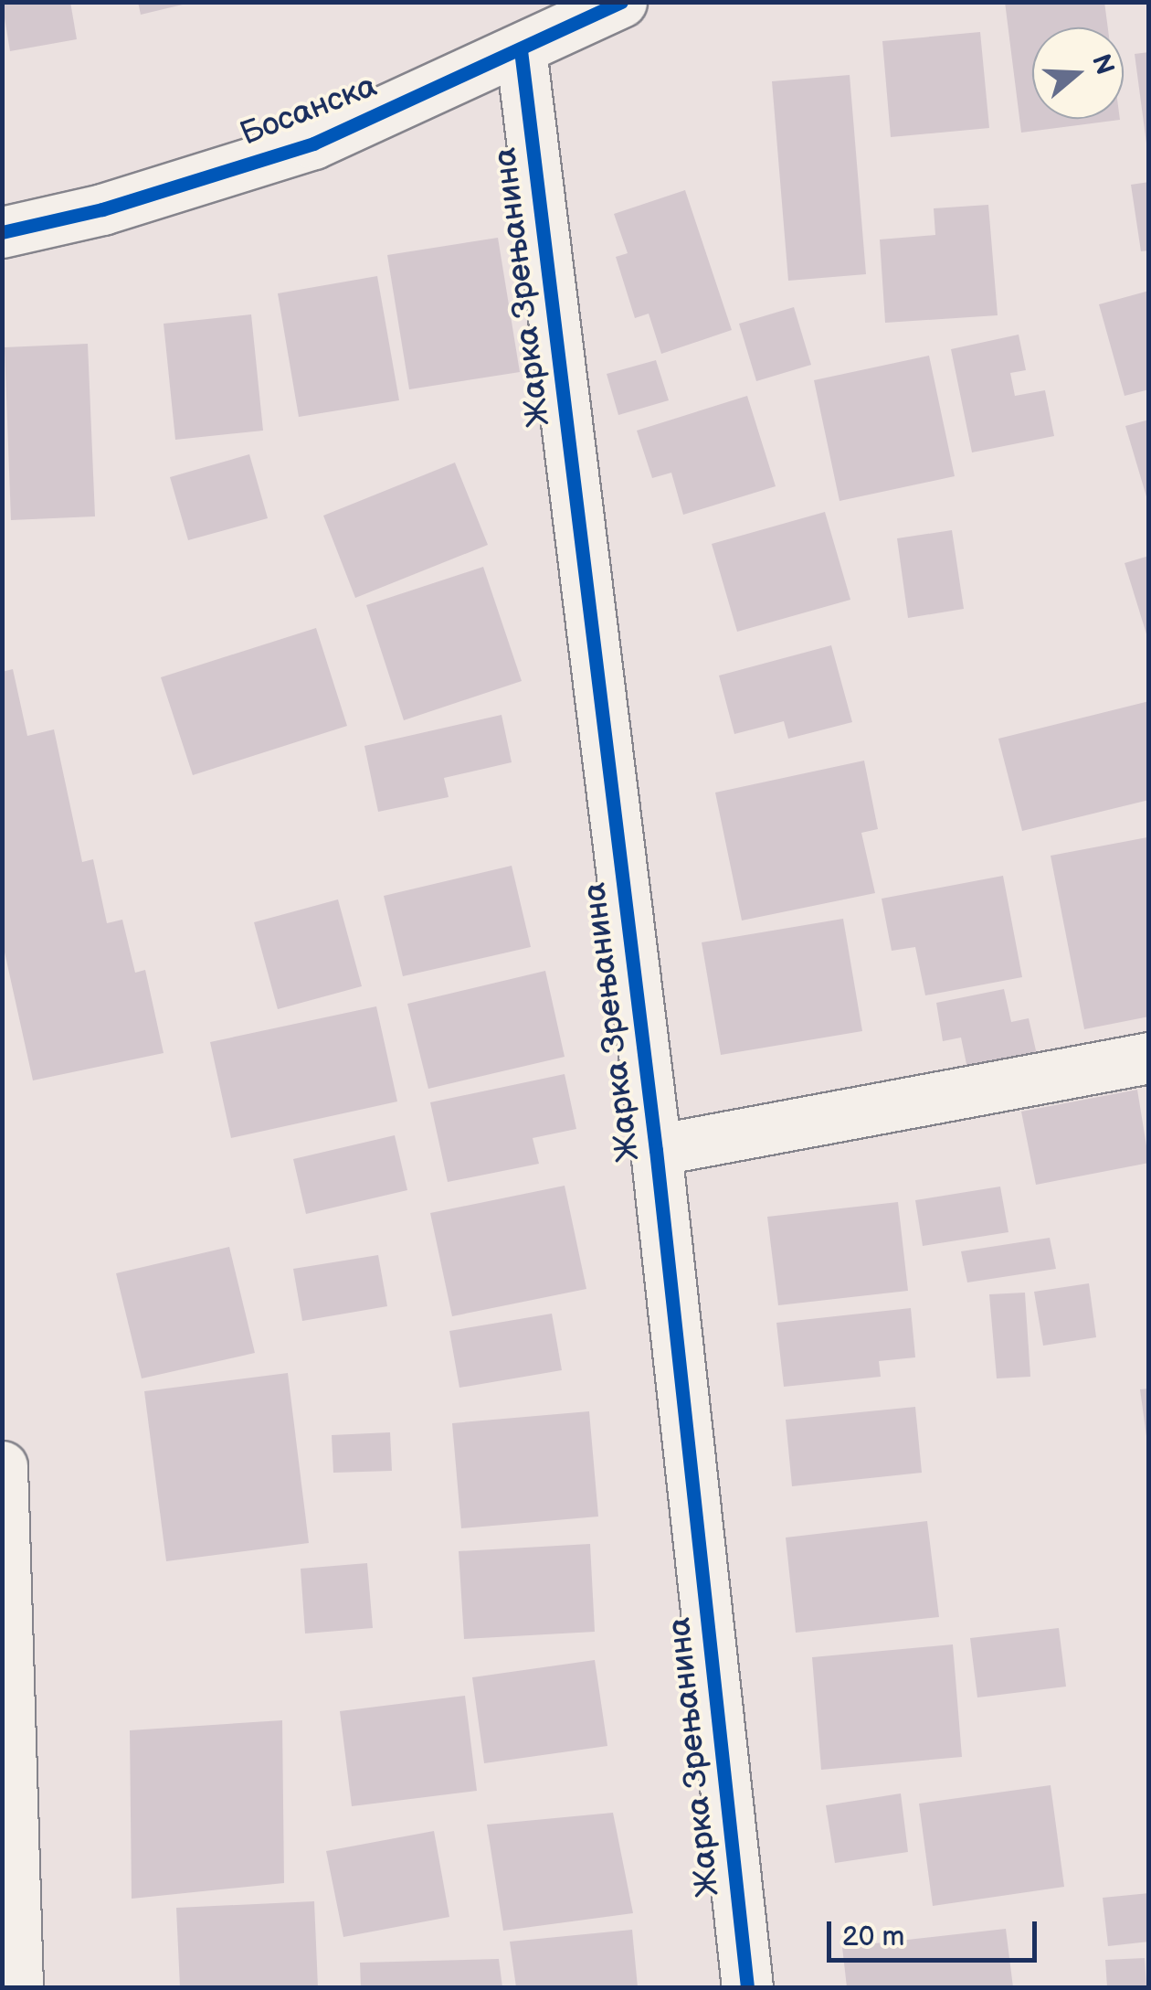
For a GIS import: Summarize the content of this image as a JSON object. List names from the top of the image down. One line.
{"streets":{"street":["Босанска","Жарка Зрењанина"]},"crossings":[["Босанска","Жарка Зрењанина"]],"scale_bar":"20 m","north":"right"}
